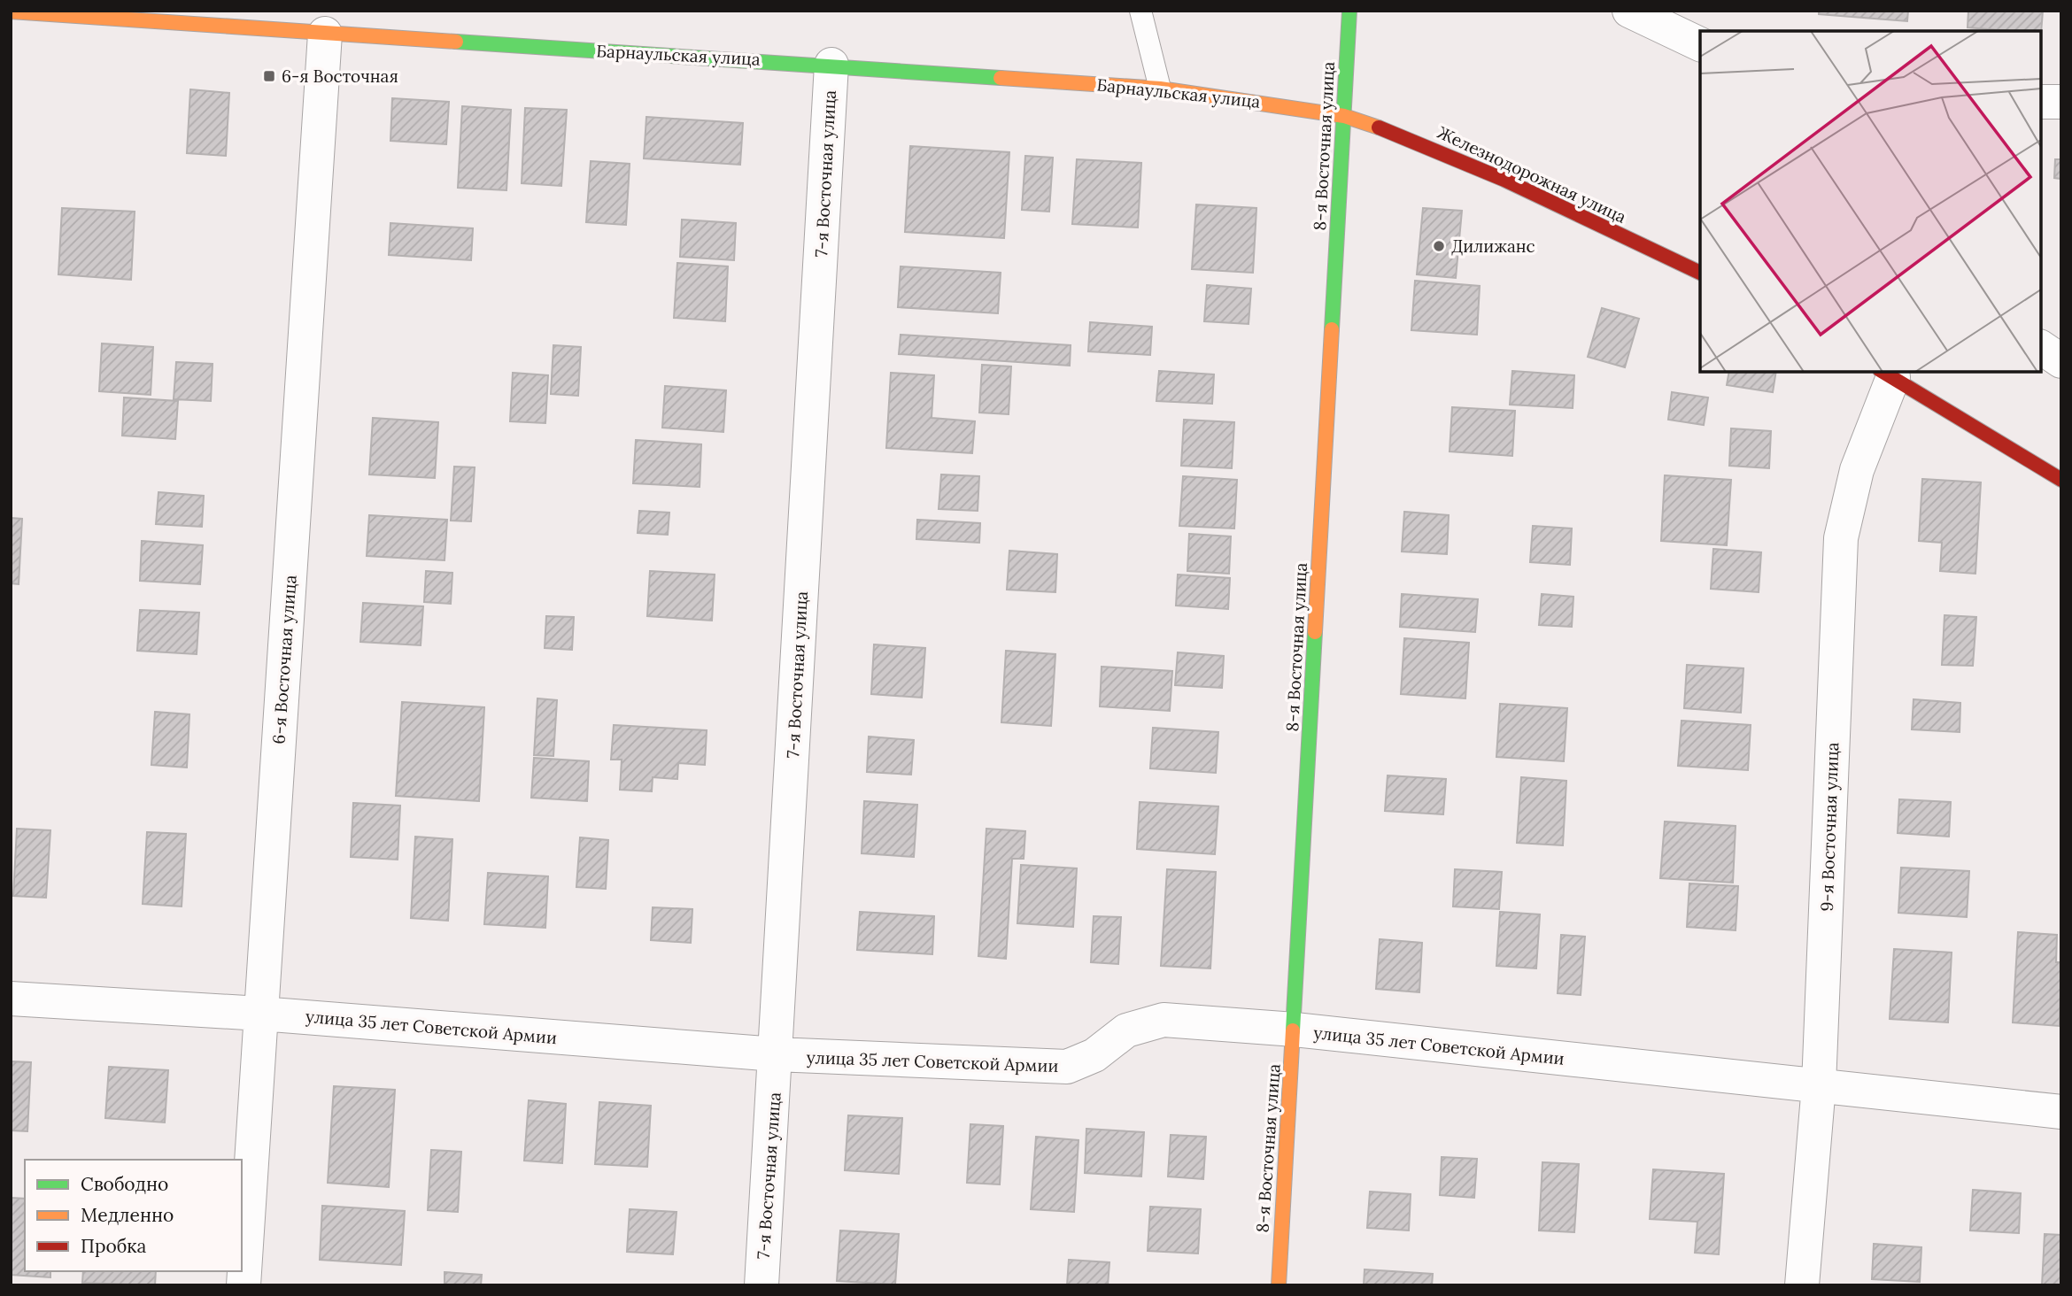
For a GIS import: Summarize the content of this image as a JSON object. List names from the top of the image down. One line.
{"streets":{"main road":["Барнаульская улица","8-я Восточная улица","Железнодорожная улица"],"street":["7-я Восточная улица","6-я Восточная улица","9-я Восточная улица","улица 35 лет Советской Армии"]},"crossings":[["Барнаульская улица","8-я Восточная улица"],["Барнаульская улица","7-я Восточная улица"],["Барнаульская улица","Железнодорожная улица"],["Барнаульская улица","6-я Восточная улица"],["8-я Восточная улица","Железнодорожная улица"],["8-я Восточная улица","улица 35 лет Советской Армии"],["7-я Восточная улица","улица 35 лет Советской Армии"],["6-я Восточная улица","улица 35 лет Советской Армии"],["9-я Восточная улица","улица 35 лет Советской Армии"]],"places":{"transit":["6-я Восточная"],"other":["Дилижанс"]},"legend":["Свободно","Медленно","Пробка"]}
